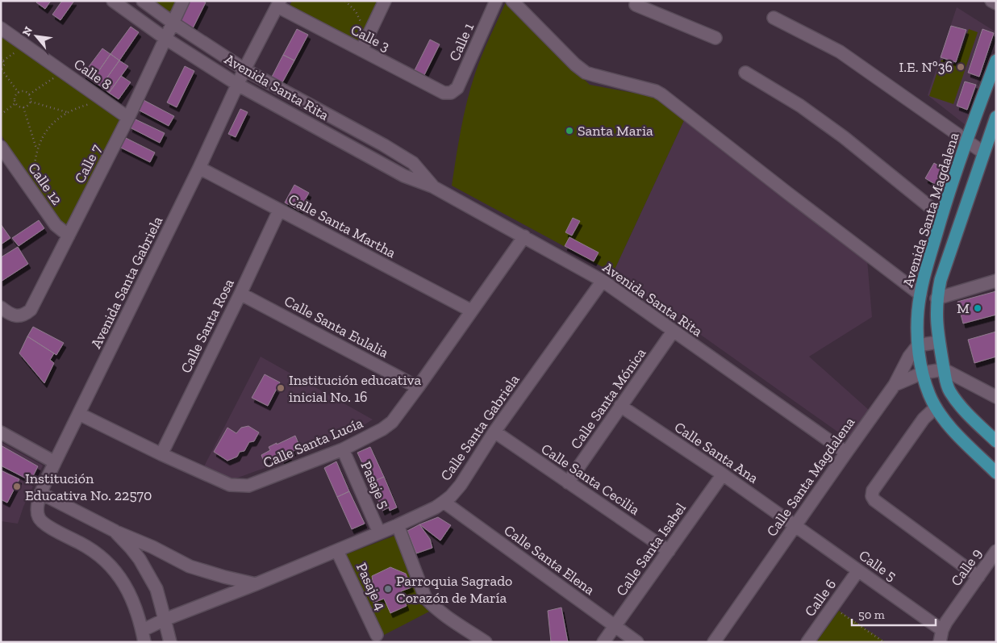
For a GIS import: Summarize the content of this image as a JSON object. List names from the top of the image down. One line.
{"streets":{"main road":["Avenida Santa Magdalena"],"street":["Calle 3","Calle 1","Calle 8","Avenida Santa Rita","Calle 7","Calle 12","Calle Santa Martha","Avenida Santa Gabriela","Calle Santa Rosa","Calle Santa Eulalia","Calle Santa Mónica","Calle Santa Gabriela","Calle Santa Lucía","Calle Santa Ana","Calle Santa Magdalena","Calle Santa Cecilia","Pasaje 5","Calle Santa Isabel","Calle Santa Elena","Calle 5","Calle 9","Pasaje 4","Calle 6"]},"crossings":[["Calle 3","Calle 1"],["Calle 3","Avenida Santa Gabriela"],["Calle 8","Calle 7"],["Avenida Santa Rita","Calle 7"],["Avenida Santa Rita","Avenida Santa Gabriela"],["Avenida Santa Rita","Calle Santa Mónica"],["Avenida Santa Rita","Calle Santa Gabriela"],["Avenida Santa Rita","Calle Santa Lucía"],["Avenida Santa Rita","Calle Santa Magdalena"],["Calle 7","Calle 12"],["Avenida Santa Magdalena","Calle Santa Magdalena"],["Calle Santa Martha","Avenida Santa Gabriela"],["Calle Santa Martha","Calle Santa Rosa"],["Calle Santa Martha","Calle Santa Lucía"],["Avenida Santa Gabriela","Calle Santa Gabriela"],["Avenida Santa Gabriela","Calle Santa Lucía"],["Calle Santa Rosa","Calle Santa Eulalia"],["Calle Santa Rosa","Calle Santa Lucía"],["Calle Santa Eulalia","Calle Santa Lucía"],["Calle Santa Mónica","Calle Santa Ana"],["Calle Santa Mónica","Calle Santa Cecilia"],["Calle Santa Gabriela","Calle Santa Cecilia"],["Calle Santa Gabriela","Pasaje 5"],["Calle Santa Gabriela","Calle Santa Elena"],["Calle Santa Gabriela","Pasaje 4"],["Calle Santa Lucía","Pasaje 5"],["Calle Santa Ana","Calle Santa Magdalena"],["Calle Santa Ana","Calle Santa Isabel"],["Calle Santa Ana","Calle 5"],["Calle Santa Magdalena","Calle 5"],["Calle Santa Cecilia","Calle Santa Isabel"],["Calle Santa Isabel","Calle Santa Elena"],["Calle 5","Calle 9"],["Calle 5","Calle 6"]],"places":["I.E. Nº36","Santa Maria","M","Institución educativa inicial No. 16","Institución Educativa No. 22570","Parroquia Sagrado Corazón de María"],"scale_bar":"50 m","north":"top left"}
